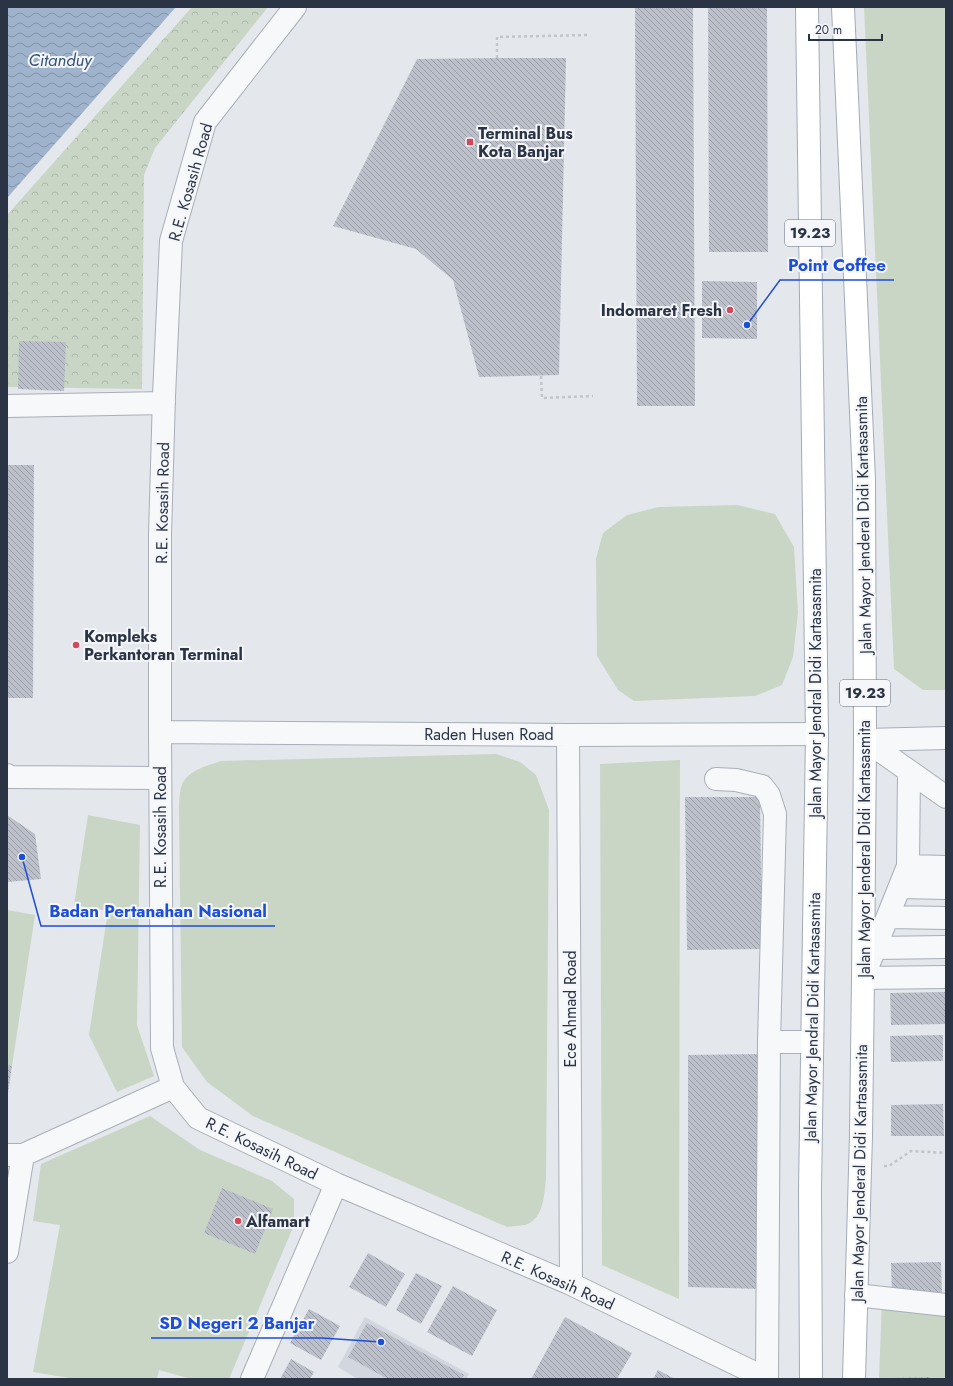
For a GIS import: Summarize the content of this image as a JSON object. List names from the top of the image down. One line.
{"streets":{"main road":["19.23","Jalan Mayor Jenderal Didi Kartasasmita","Jalan Mayor Jendral Didi Kartasasmita"],"street":["R.E. Kosasih Road","Raden Husen Road","Ece Ahmad Road"]},"crossings":[["R.E. Kosasih Road","Raden Husen Road"],["R.E. Kosasih Road","Ece Ahmad Road"],["Jalan Mayor Jendral Didi Kartasasmita","Raden Husen Road"],["Raden Husen Road","Ece Ahmad Road"]],"water":["Citanduy"],"places":{"transit":["Terminal Bus Kota Banjar"],"other":["Indomaret Fresh","Point Coffee","Kompleks Perkantoran Terminal","Badan Pertanahan Nasional","Alfamart","SD Negeri 2 Banjar"]},"scale_bar":"20 m"}
